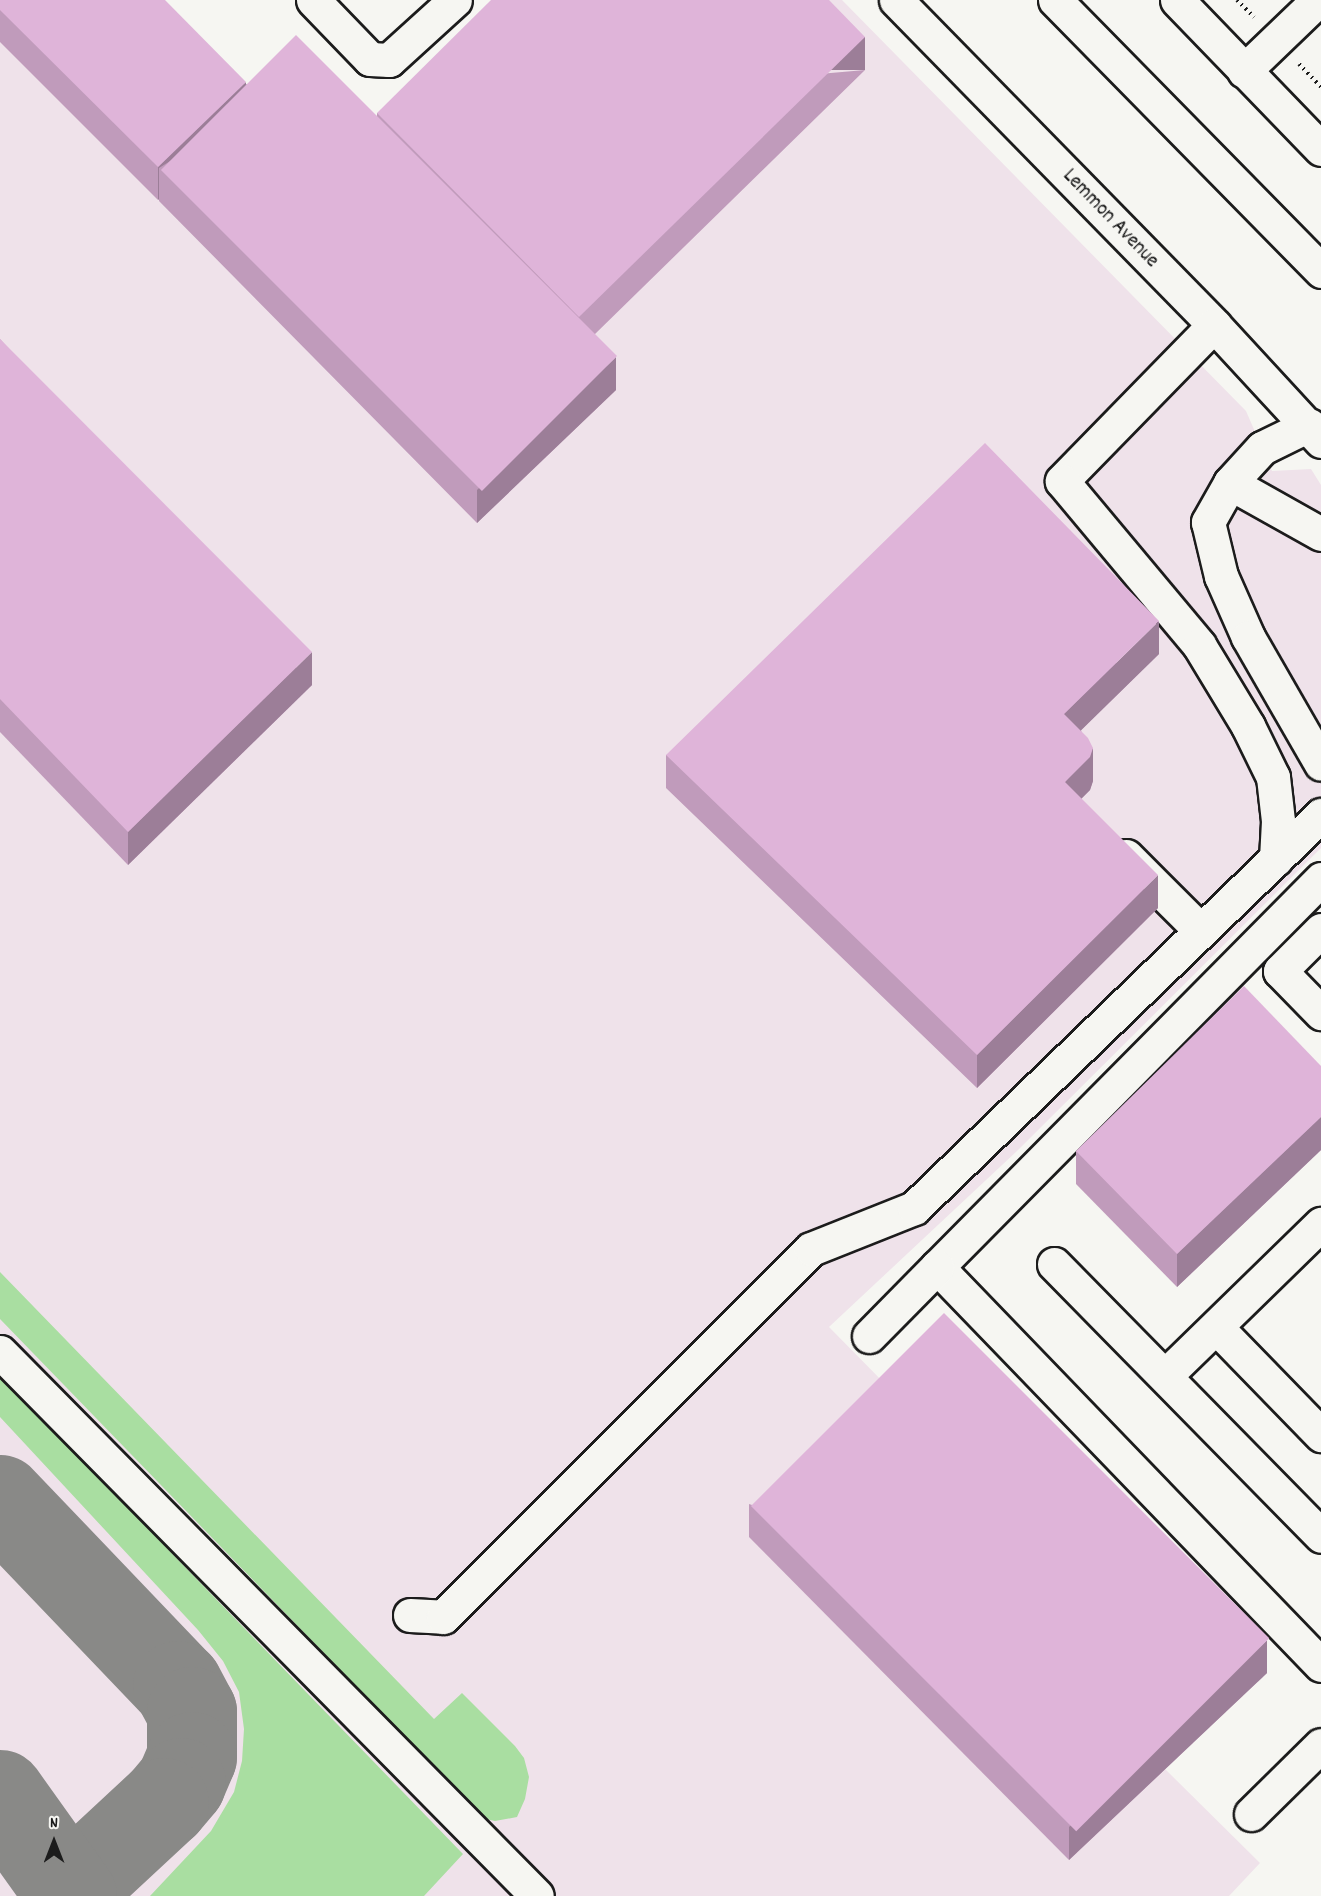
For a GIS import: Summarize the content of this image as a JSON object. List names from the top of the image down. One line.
{"streets":{"street":["Lemmon Avenue"]},"north":"top"}
